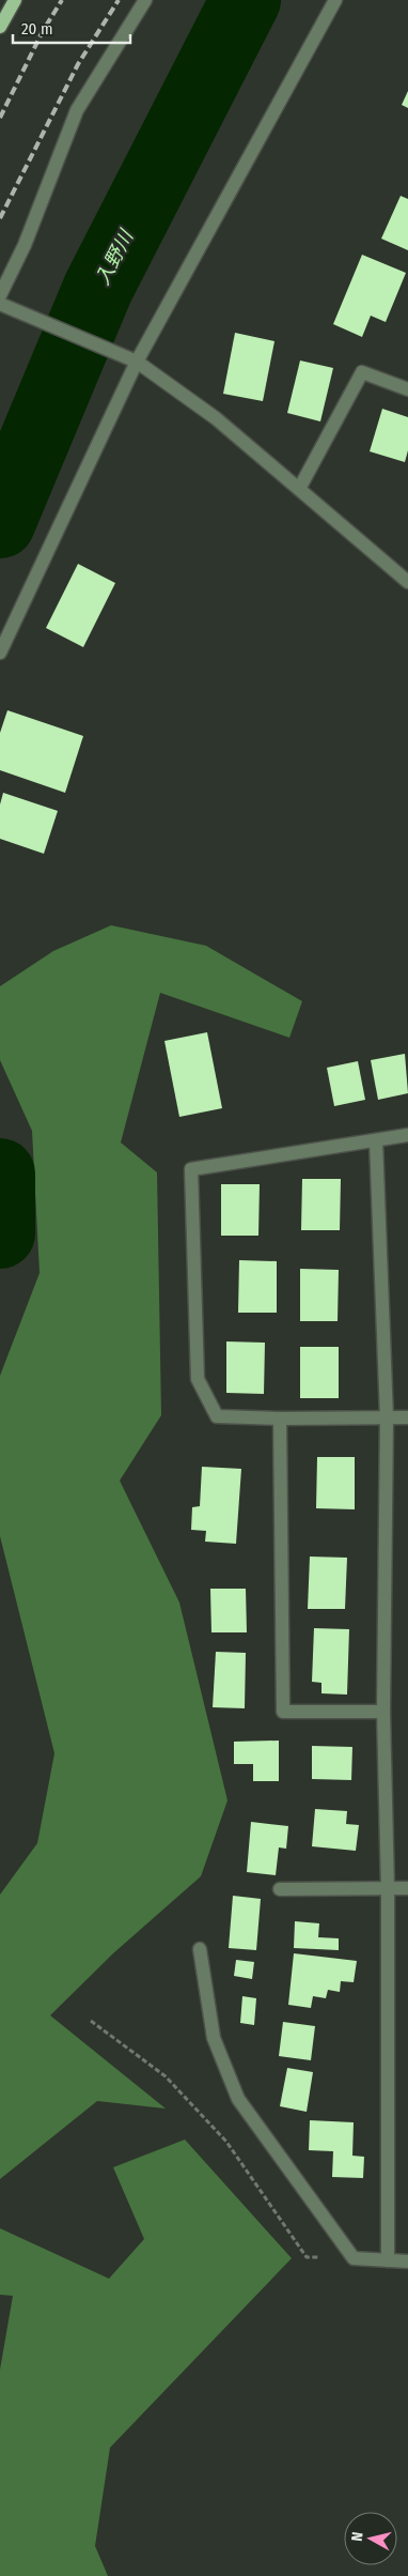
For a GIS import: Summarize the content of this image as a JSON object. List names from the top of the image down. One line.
{"water":["入野川"],"scale_bar":"20 m","north":"left"}
